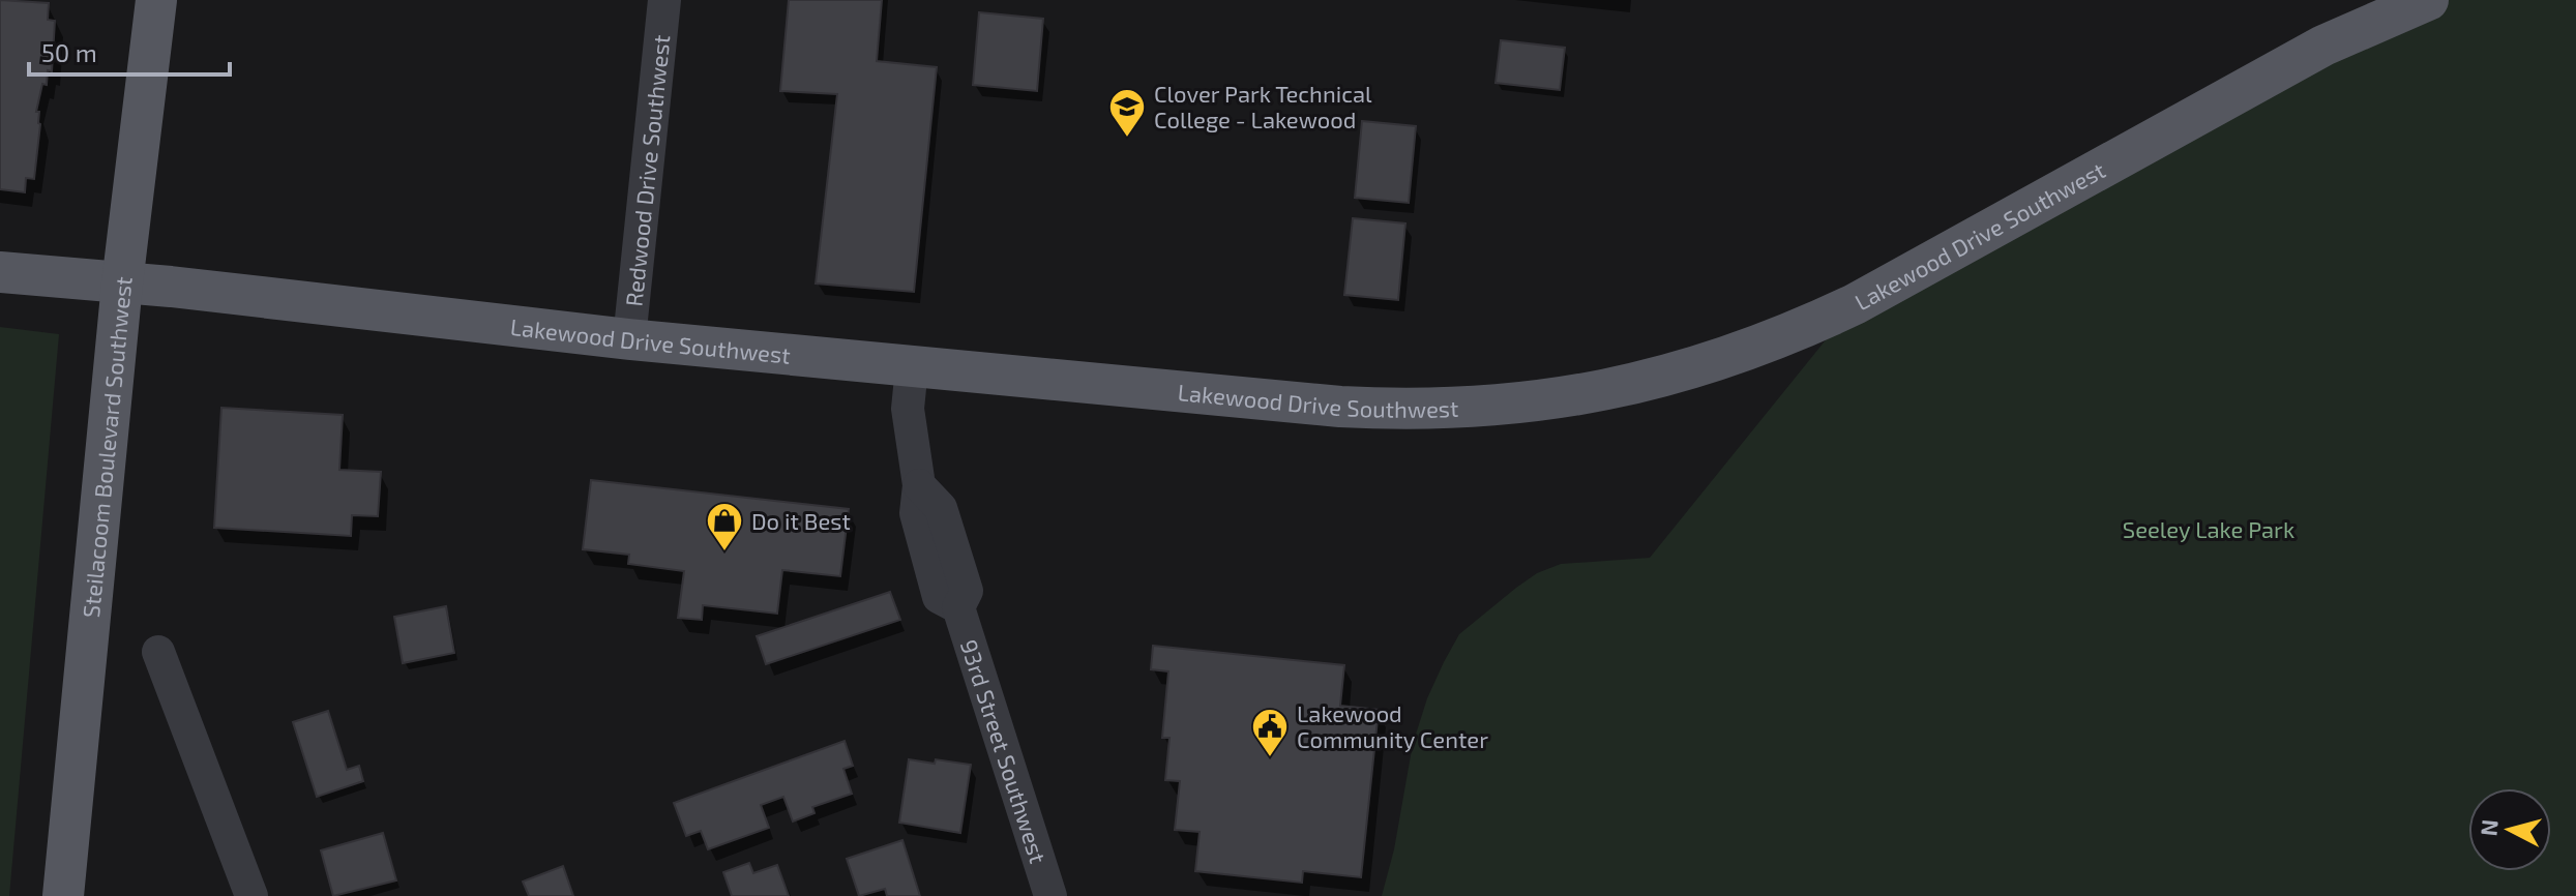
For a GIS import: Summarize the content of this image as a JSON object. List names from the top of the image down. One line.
{"streets":{"main road":["Lakewood Drive Southwest","Steilacoom Boulevard Southwest"],"street":["Redwood Drive Southwest","93rd Street Southwest"]},"crossings":[["Redwood Drive Southwest","Lakewood Drive Southwest"],["Lakewood Drive Southwest","Steilacoom Boulevard Southwest"],["Lakewood Drive Southwest","93rd Street Southwest"]],"parks":["Seeley Lake Park"],"places":{"school or university":["Clover Park Technical College - Lakewood"],"shop":["Do it Best"],"public building":["Lakewood Community Center"]},"scale_bar":"50 m","north":"left"}
